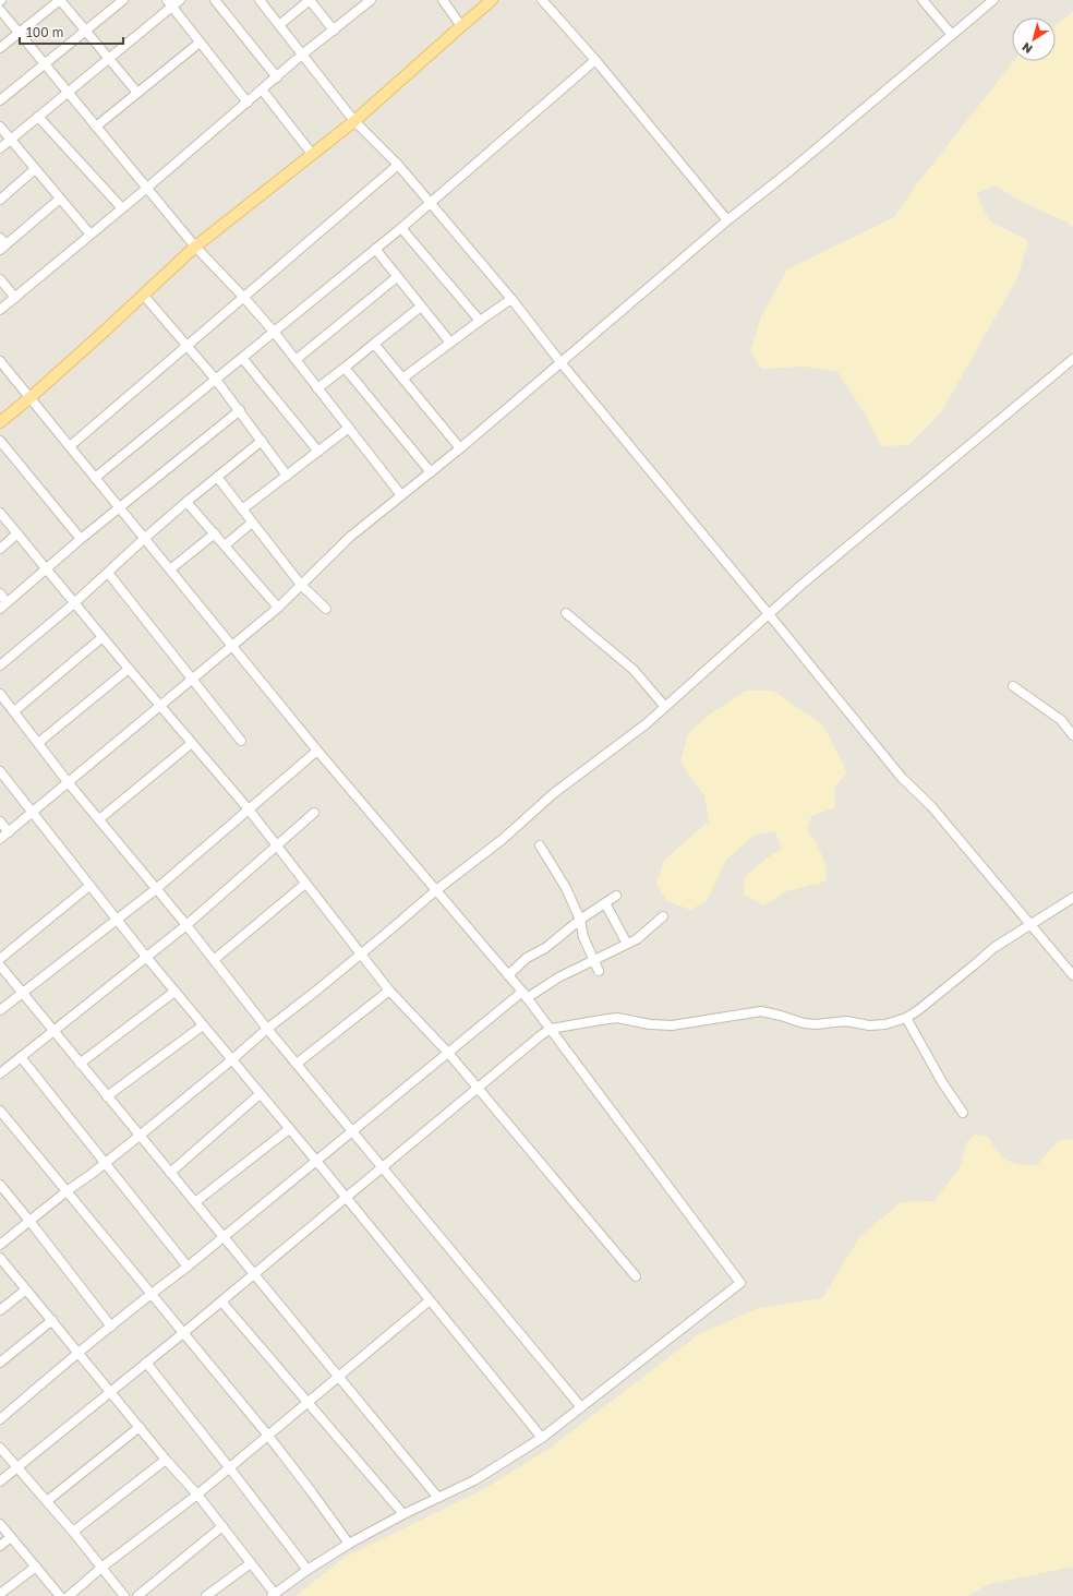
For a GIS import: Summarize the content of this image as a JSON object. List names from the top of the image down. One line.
{"scale_bar":"100 m","north":"bottom left"}
